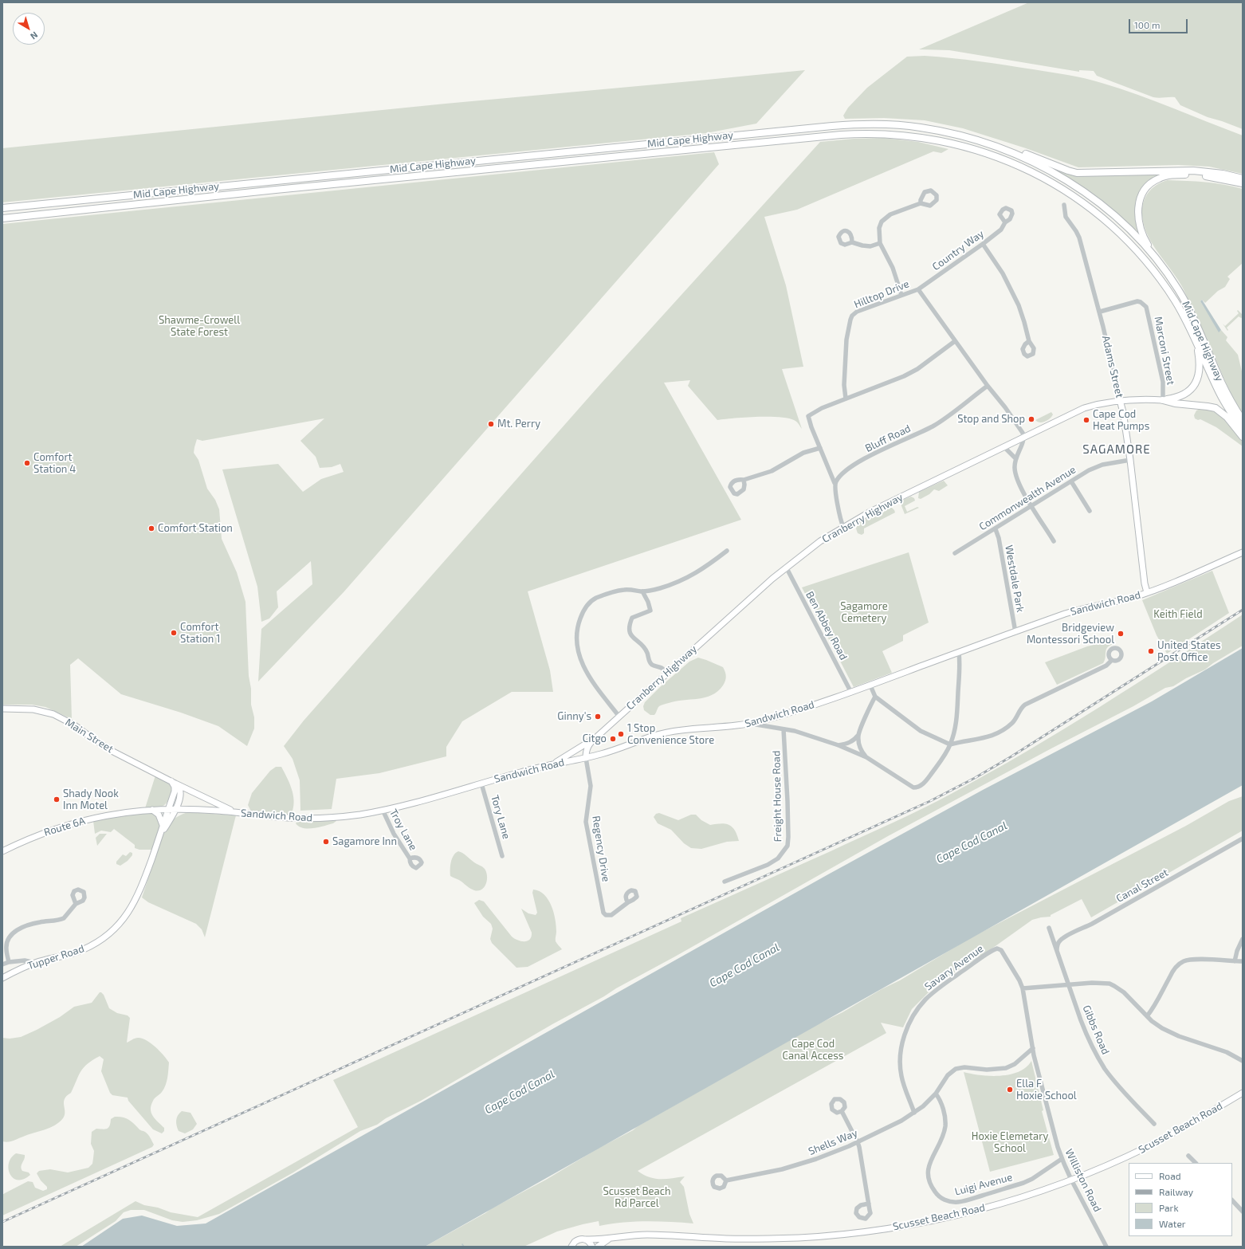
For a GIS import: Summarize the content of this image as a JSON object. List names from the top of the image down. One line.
{"streets":{"highway":["Mid Cape Highway"],"main road":["Adams Street","Cranberry Highway","Sandwich Road","Main Street","Route 6A","Tupper Road","Scusset Beach Road"],"street":["Country Way","Hilltop Drive","Marconi Street","Bluff Road","Commonwealth Avenue","Westdale Park","Ben Abbey Road","Freight House Road","Tory Lane","Troy Lane","Regency Drive","Canal Street","Savary Avenue","Gibbs Road","Shells Way","Williston Road","Luigi Avenue"]},"crossings":[["Country Way","Hilltop Drive"],["Hilltop Drive","Bluff Road"],["Hilltop Drive","Cranberry Highway"],["Marconi Street","Adams Street"],["Marconi Street","Cranberry Highway"],["Adams Street","Commonwealth Avenue"],["Adams Street","Cranberry Highway"],["Adams Street","Sandwich Road"],["Commonwealth Avenue","Westdale Park"],["Cranberry Highway","Sandwich Road"],["Cranberry Highway","Ben Abbey Road"],["Cranberry Highway","Regency Drive"],["Westdale Park","Sandwich Road"],["Sandwich Road","Ben Abbey Road"],["Sandwich Road","Main Street"],["Sandwich Road","Tory Lane"],["Sandwich Road","Route 6A"],["Sandwich Road","Troy Lane"],["Sandwich Road","Regency Drive"],["Sandwich Road","Tupper Road"],["Route 6A","Tupper Road"],["Canal Street","Gibbs Road"],["Savary Avenue","Shells Way"],["Savary Avenue","Williston Road"],["Scusset Beach Road","Williston Road"],["Shells Way","Williston Road"],["Shells Way","Luigi Avenue"],["Williston Road","Luigi Avenue"]],"districts":["SAGAMORE"],"water":["Cape Cod Canal"],"parks":["Shawme-Crowell State Forest","Sagamore Cemetery","Keith Field","Cape Cod Canal Access","Hoxie Elemetary School","Scusset Beach Rd Parcel"],"places":["Stop and Shop","Cape Cod Heat Pumps","Mt. Perry","Comfort Station 4","Comfort Station","Comfort Station 1","Bridgeview Montessori School","United States Post Office","Ginny's","1 Stop Convenience Store","Citgo","Shady Nook Inn Motel","Sagamore Inn","Ella F Hoxie School"],"legend":["Road","Railway","Park","Water"],"scale_bar":"100 m","north":"bottom right"}
